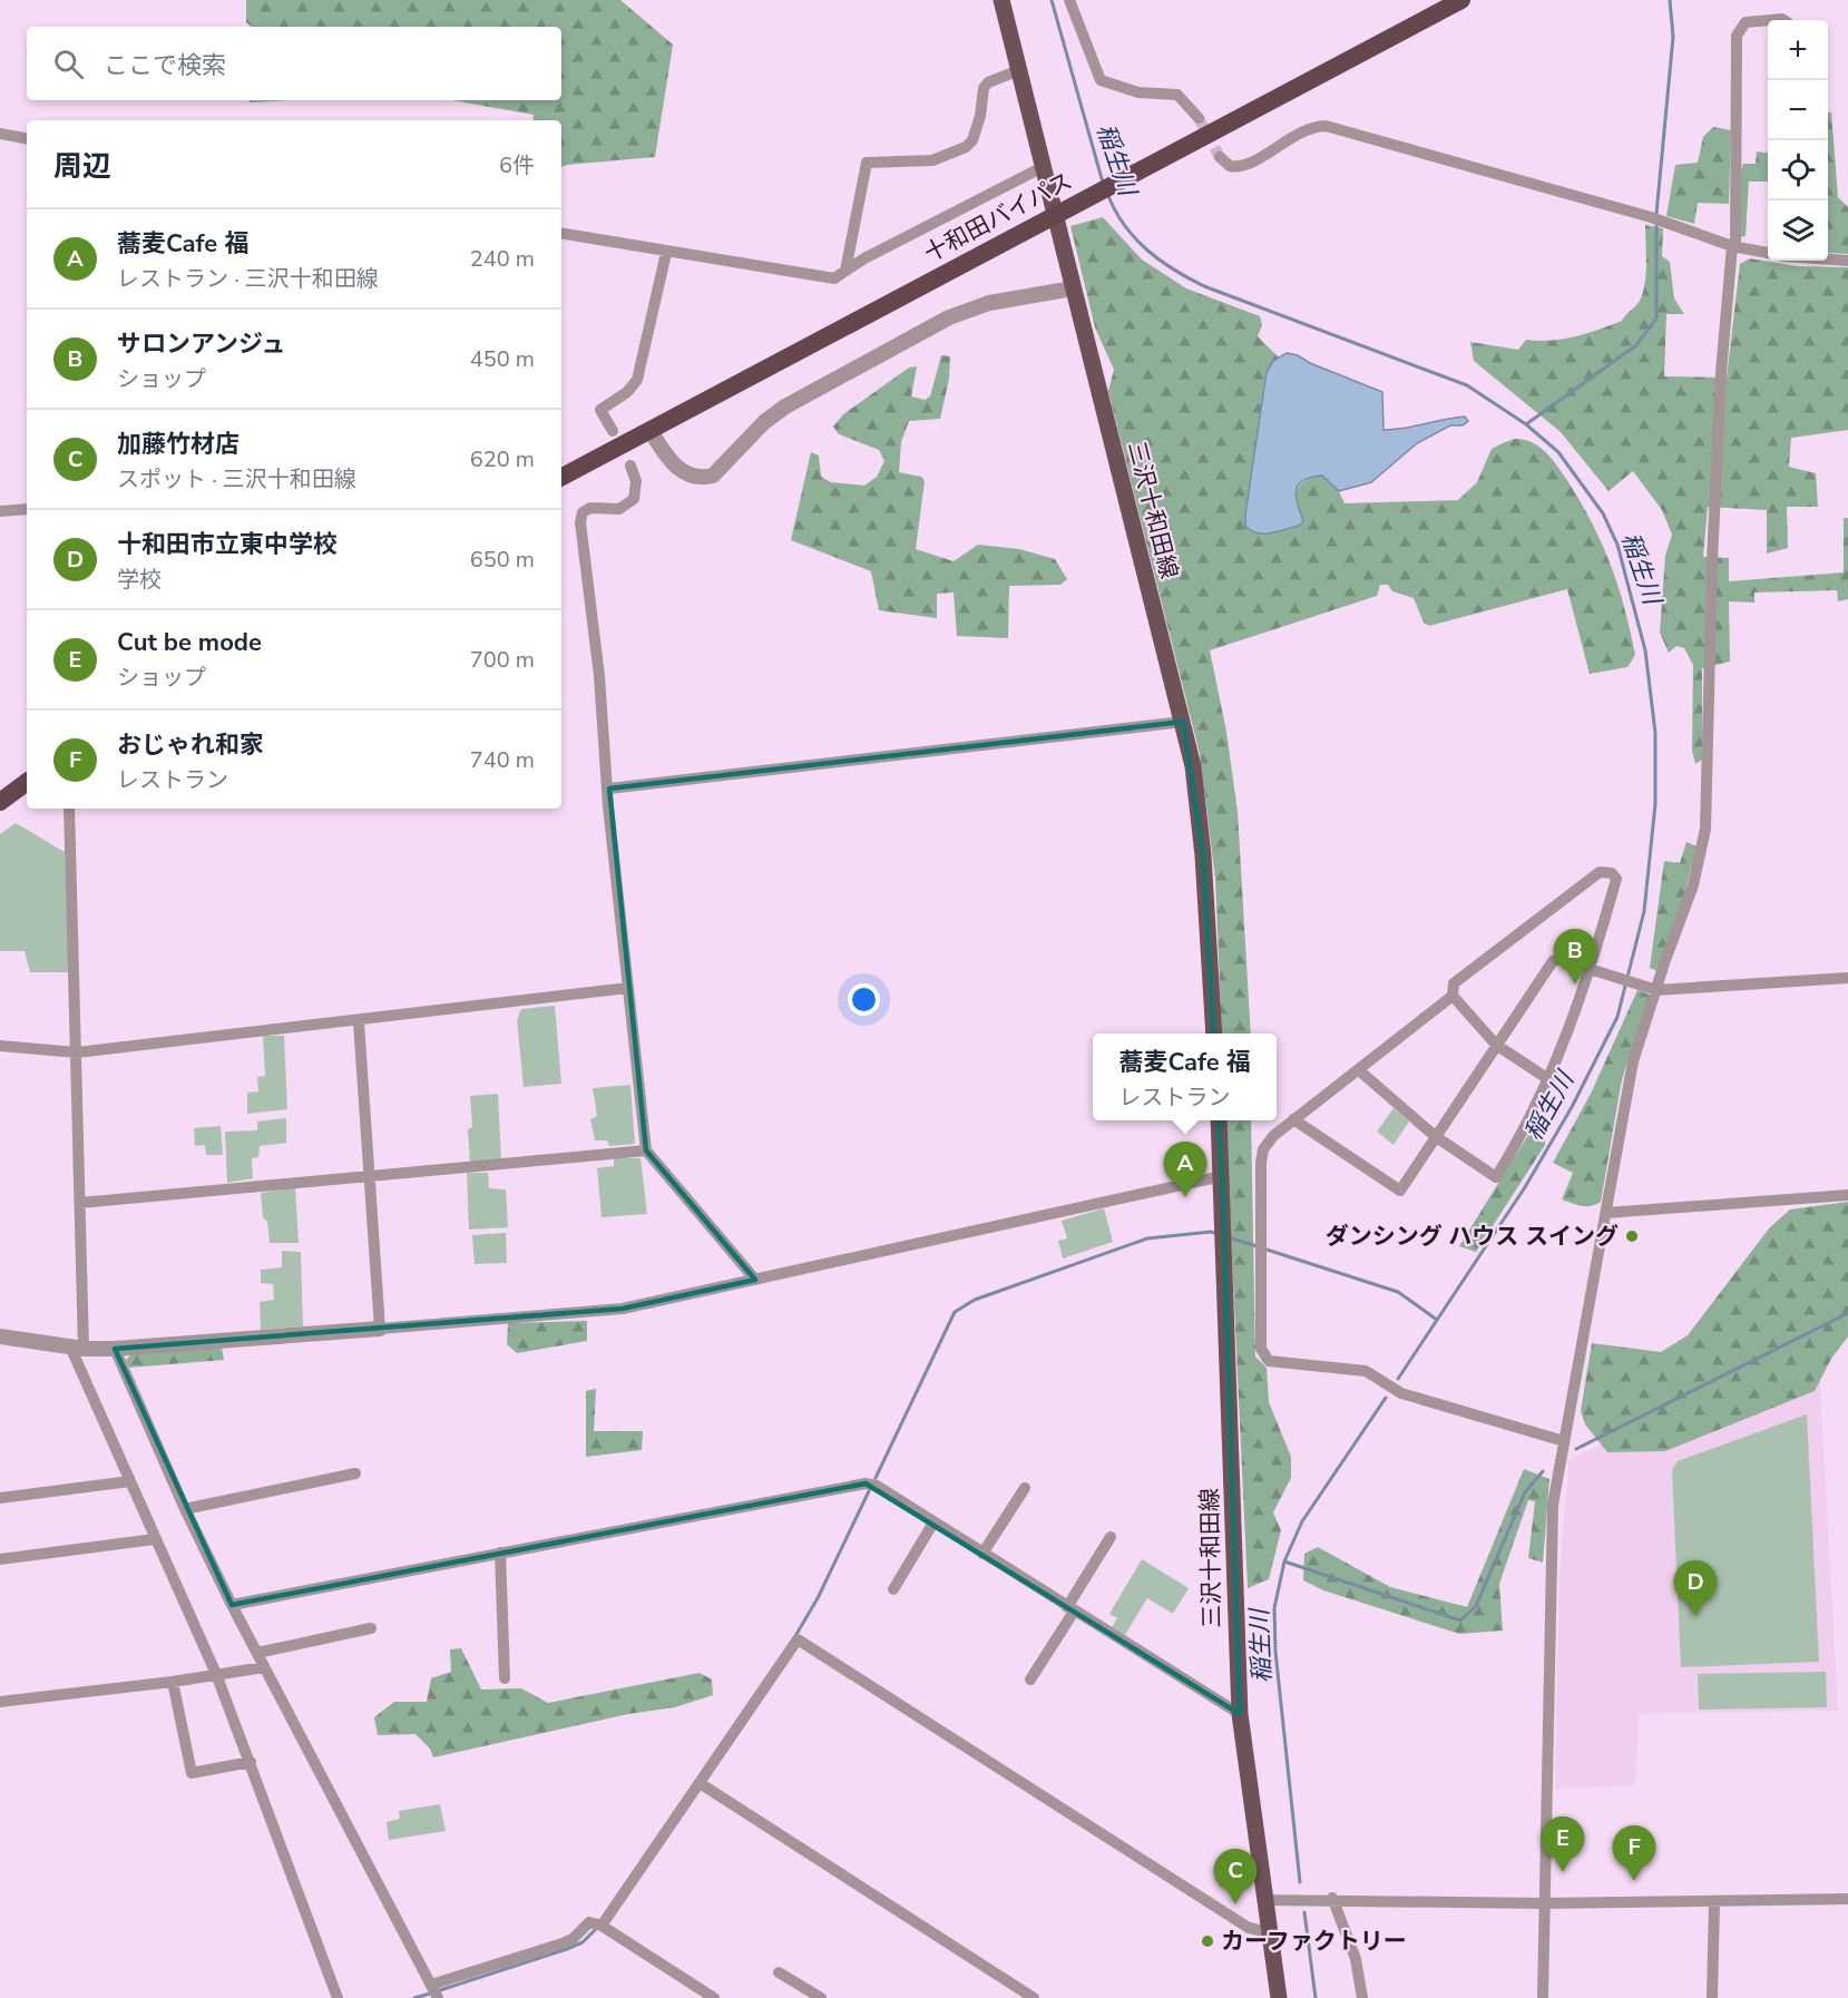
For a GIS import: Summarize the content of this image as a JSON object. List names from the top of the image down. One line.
{"streets":{"highway":["十和田バイパス"],"main road":["三沢十和田線"]},"water":["稲生川"],"places":["ダンシング ハウス スイング","カーファクトリー"],"page":{"map_buttons":["+","−"],"search":"ここで検索","heading":["周辺","6件"],"list":[{"mark":"A","name":"蕎麦Cafe 福","note":"レストラン · 三沢十和田線","value":"240 m"},{"mark":"B","name":"サロンアンジュ","note":"ショップ","value":"450 m"},{"mark":"C","name":"加藤竹材店","note":"スポット · 三沢十和田線","value":"620 m"},{"mark":"D","name":"十和田市立東中学校","note":"学校","value":"650 m"},{"mark":"E","name":"Cut be mode","note":"ショップ","value":"700 m"},{"mark":"F","name":"おじゃれ和家","note":"レストラン","value":"740 m"}],"pins":["B","A","D","E","F","C"],"popup":["蕎麦Cafe 福","レストラン"]}}
